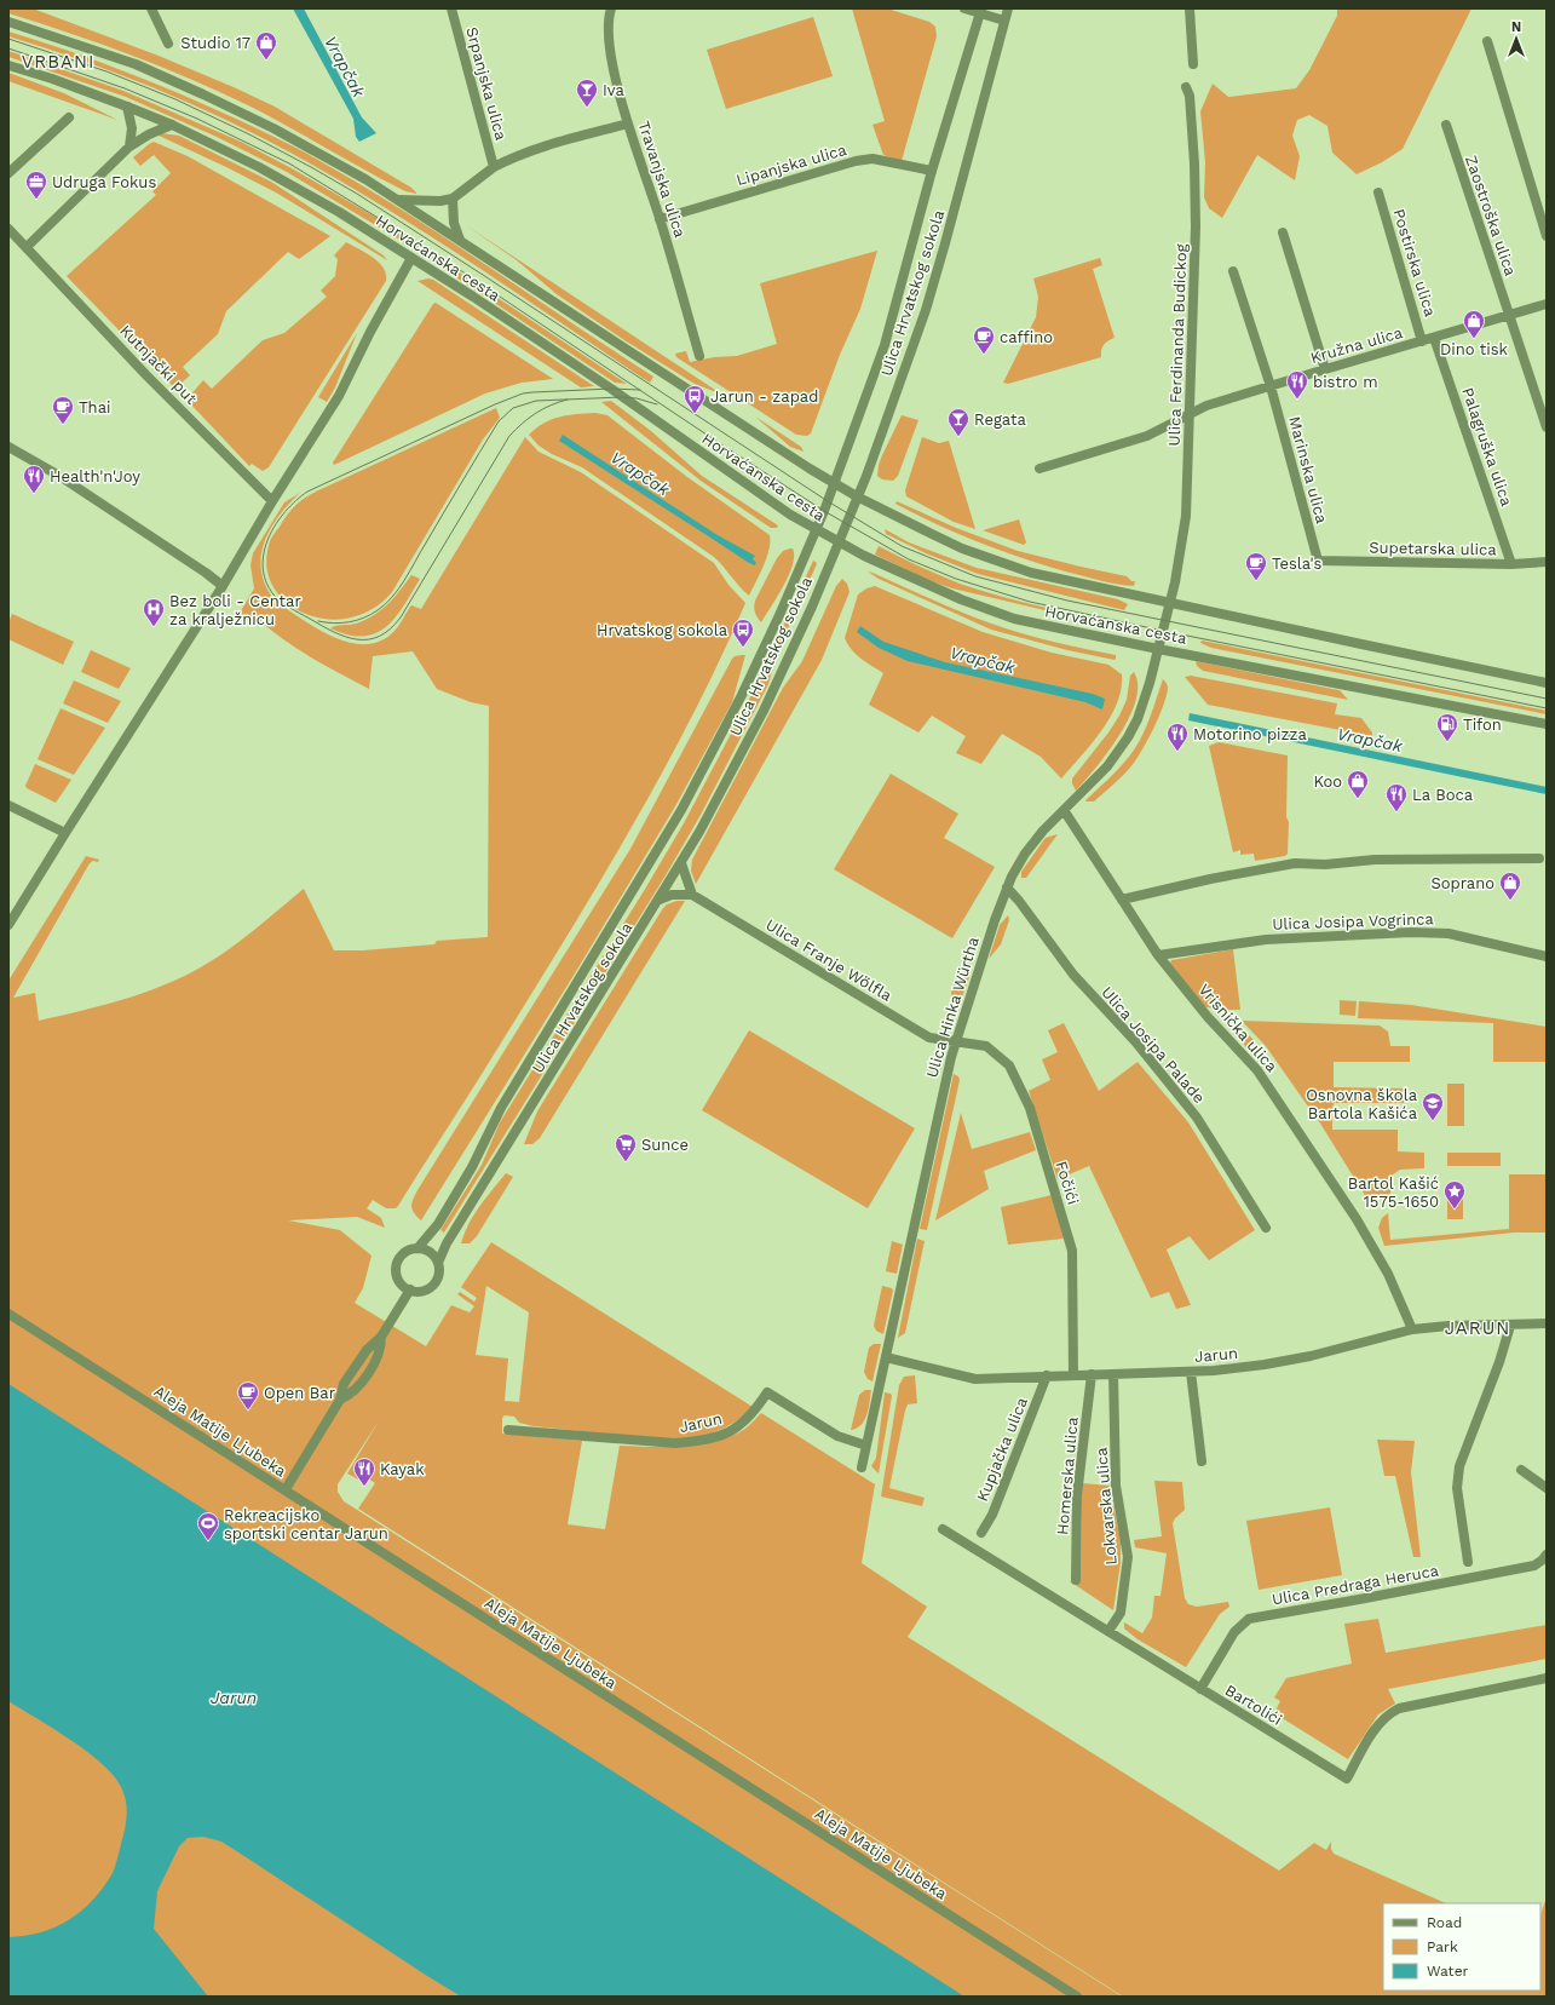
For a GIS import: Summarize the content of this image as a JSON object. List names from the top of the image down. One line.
{"streets":{"street":["Srpanjska ulica","Lipanjska ulica","Travanjska ulica","Zaostroška ulica","Horvaćanska cesta","Postirska ulica","Ulica Hrvatskog sokola","Ulica Ferdinanda Budickog","Kružna ulica","Kutnjački put","Palagruška ulica","Marinska ulica","Supetarska ulica","Ulica Josipa Vogrinca","Ulica Franje Wölfla","Ulica Hinka Würtha","Vrisnička ulica","Ulica Josipa Palade","Fočići","Jarun","Aleja Matije Ljubeka","Kupjačka ulica","Homerska ulica","Lokvarska ulica","Ulica Predraga Heruca","Bartolići"]},"crossings":[["Srpanjska ulica","Travanjska ulica"],["Lipanjska ulica","Travanjska ulica"],["Lipanjska ulica","Ulica Hrvatskog sokola"],["Zaostroška ulica","Kružna ulica"],["Horvaćanska cesta","Ulica Hrvatskog sokola"],["Horvaćanska cesta","Ulica Ferdinanda Budickog"],["Horvaćanska cesta","Ulica Hinka Würtha"],["Postirska ulica","Kružna ulica"],["Ulica Ferdinanda Budickog","Kružna ulica"],["Ulica Ferdinanda Budickog","Ulica Hinka Würtha"],["Kružna ulica","Palagruška ulica"],["Kružna ulica","Marinska ulica"],["Palagruška ulica","Supetarska ulica"],["Marinska ulica","Supetarska ulica"],["Ulica Josipa Vogrinca","Vrisnička ulica"],["Ulica Franje Wölfla","Ulica Hinka Würtha"],["Ulica Franje Wölfla","Fočići"],["Ulica Hinka Würtha","Vrisnička ulica"],["Ulica Hinka Würtha","Ulica Josipa Palade"],["Ulica Hinka Würtha","Fočići"],["Ulica Hinka Würtha","Jarun"],["Vrisnička ulica","Jarun"],["Fočići","Jarun"],["Jarun","Kupjačka ulica"],["Jarun","Homerska ulica"],["Jarun","Lokvarska ulica"],["Lokvarska ulica","Bartolići"],["Ulica Predraga Heruca","Bartolići"]],"districts":["VRBANI","JARUN"],"water":["Vrapčak","Jarun"],"places":{"shop":["Studio 17","Dino tisk","Koo","Soprano"],"bar":["Iva","Regata"],"office":["Udruga Fokus"],"cafe":["caffino","Thai","Tesla's","Open Bar"],"restaurant":["bistro m","Health'n'Joy","Motorino pizza","La Boca","Kayak"],"bus stop":["Jarun - zapad","Hrvatskog sokola"],"hospital":["Bez boli - Centar za kralježnicu"],"fuel station":["Tifon"],"school or university":["Osnovna škola Bartola Kašića"],"supermarket":["Sunce"],"place":["Bartol Kašić 1575-1650"],"sports":["Rekreacijsko sportski centar Jarun"]},"legend":["Road","Park","Water"],"north":"top"}
